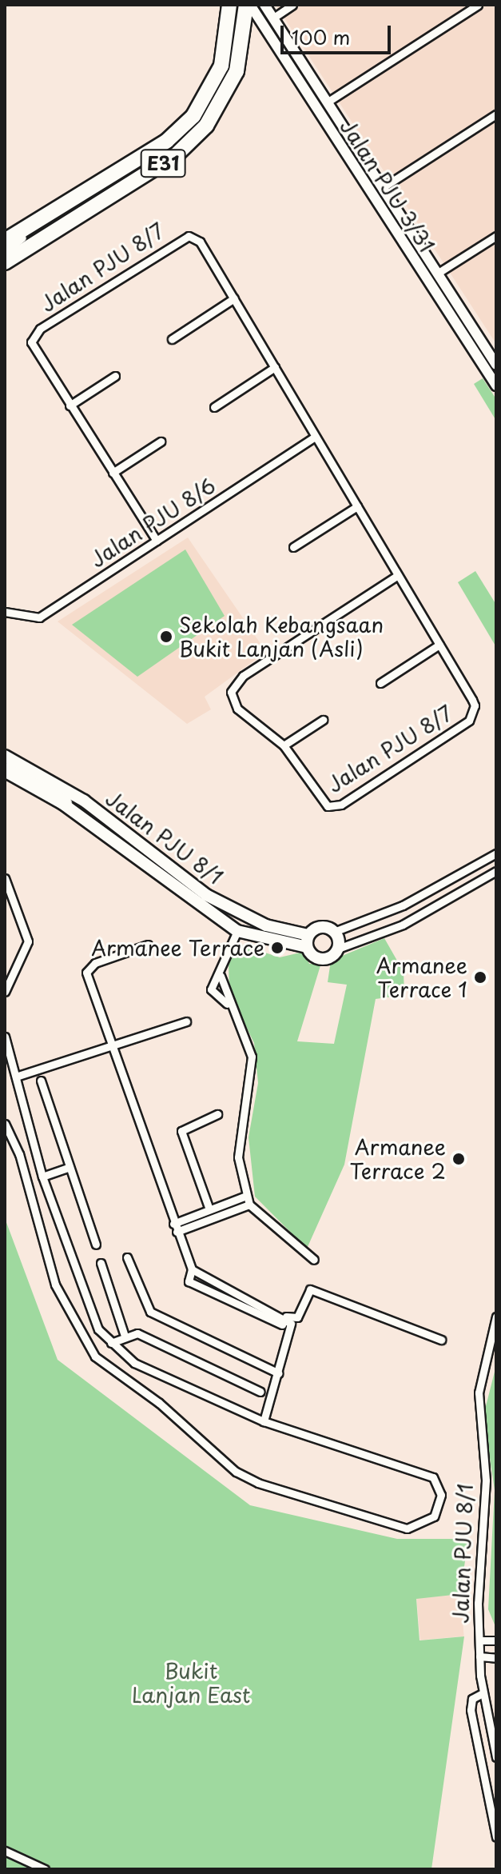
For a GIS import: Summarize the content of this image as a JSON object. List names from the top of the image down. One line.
{"streets":{"highway":["E31"],"main road":["Jalan PJU 8/1"],"street":["Jalan PJU 3/31","Jalan PJU 8/7","Jalan PJU 8/6"]},"crossings":[["E31","Jalan PJU 3/31"],["Jalan PJU 8/7","Jalan PJU 8/6"]],"parks":["Bukit Lanjan East"],"places":["Sekolah Kebangsaan Bukit Lanjan (Asli)","Armanee Terrace","Armanee Terrace 1","Armanee Terrace 2"],"scale_bar":"100 m"}
